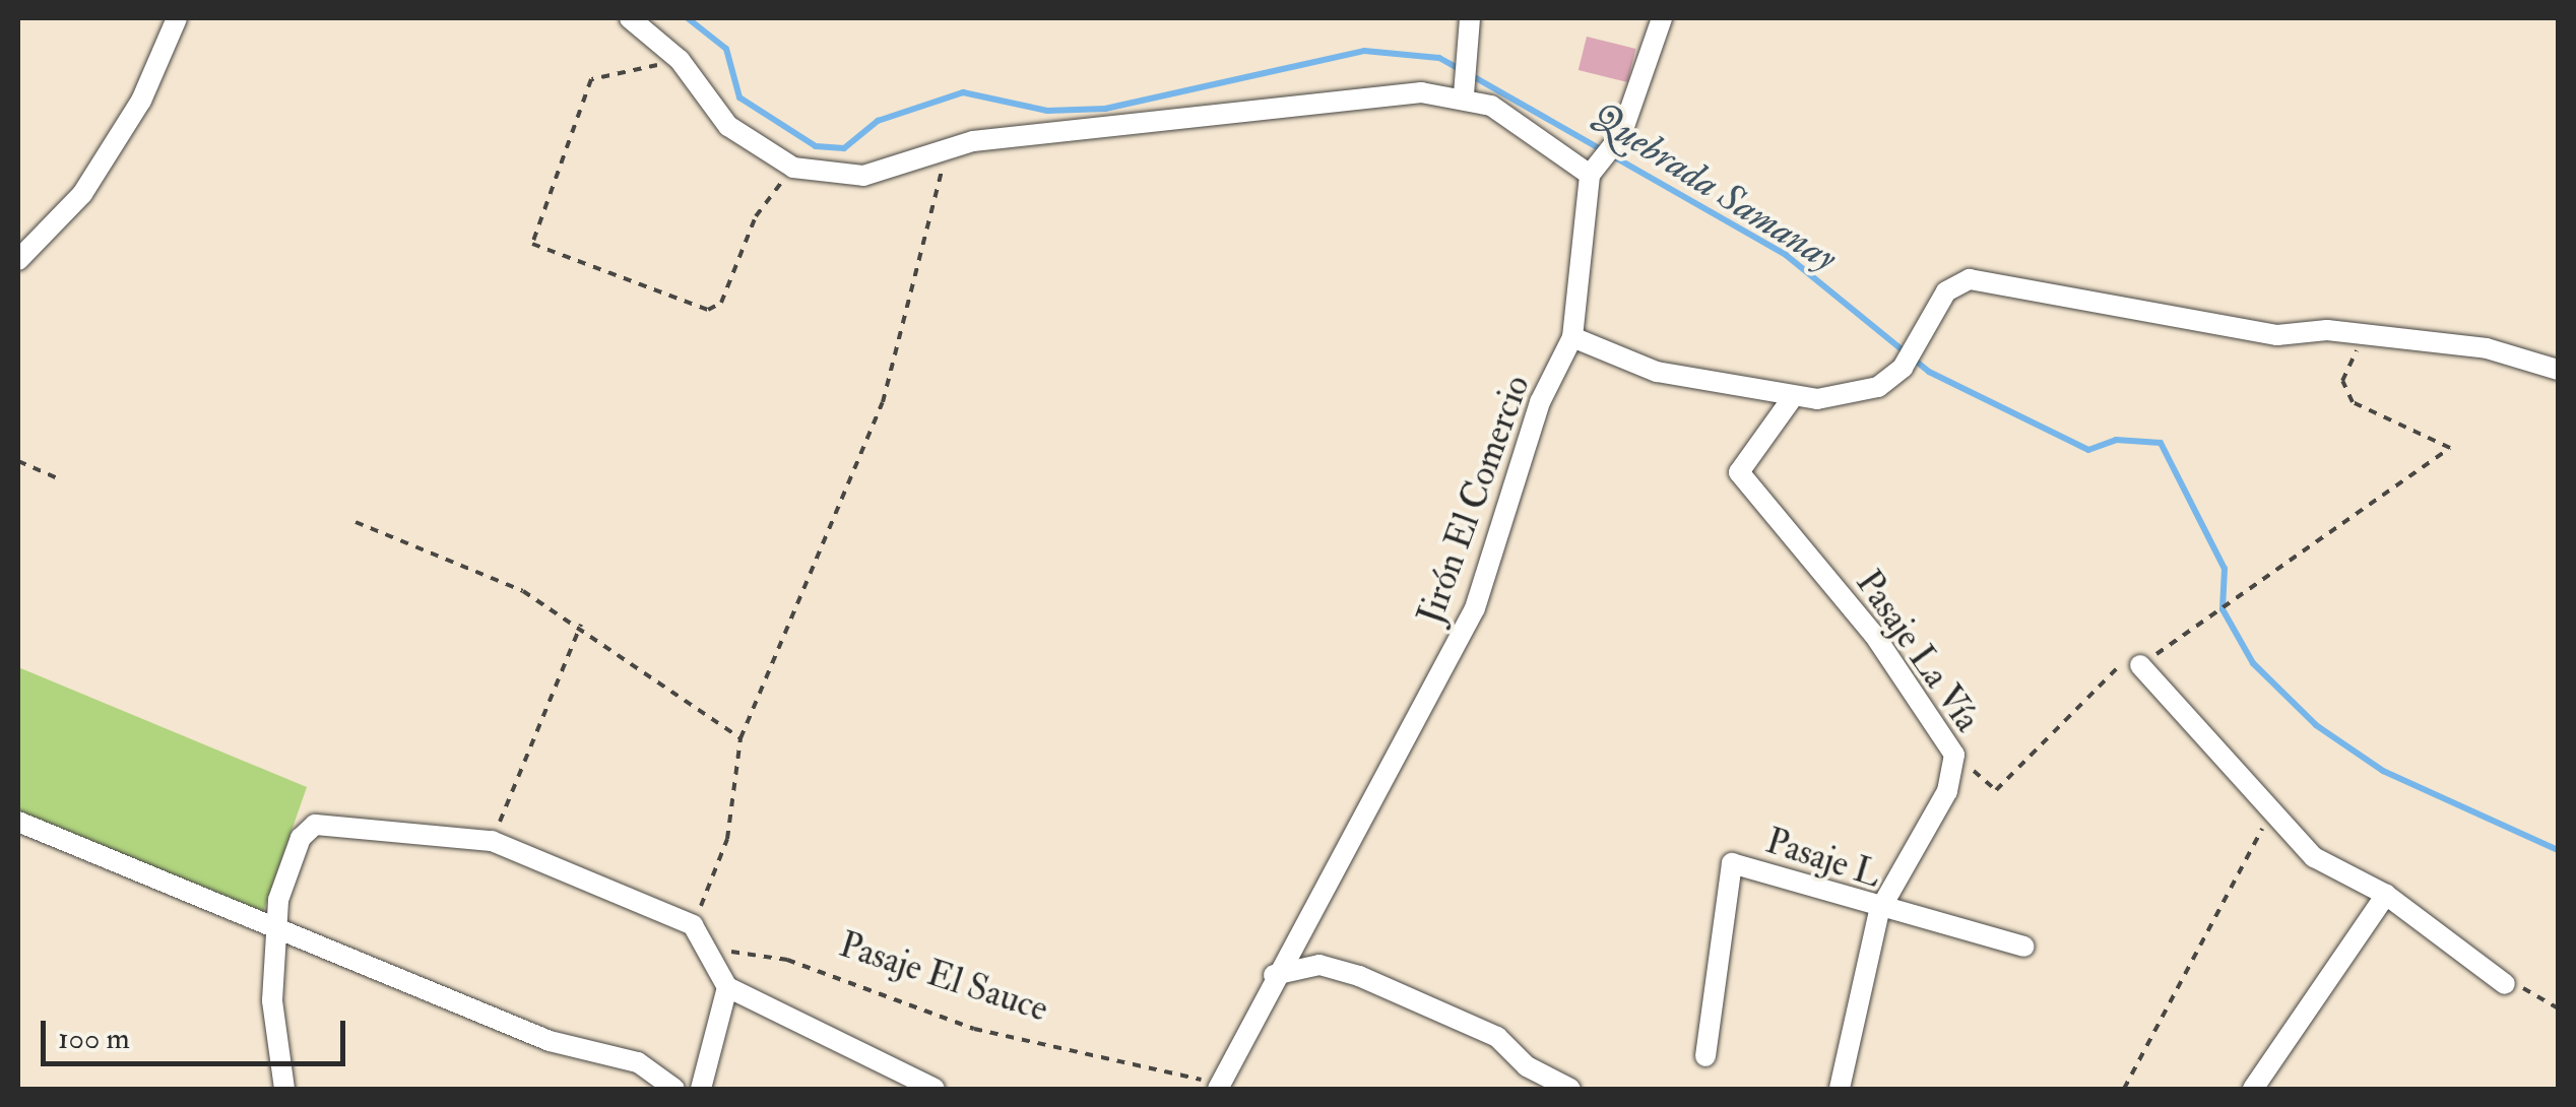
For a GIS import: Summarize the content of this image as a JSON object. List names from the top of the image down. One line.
{"streets":{"street":["Jirón El Comercio","Pasaje La Vía","Pasaje L"],"path":["Pasaje El Sauce"]},"crossings":[["Jirón El Comercio","Pasaje El Sauce"],["Pasaje La Vía","Pasaje L"]],"water":["Quebrada Samanay"],"scale_bar":"100 m"}
